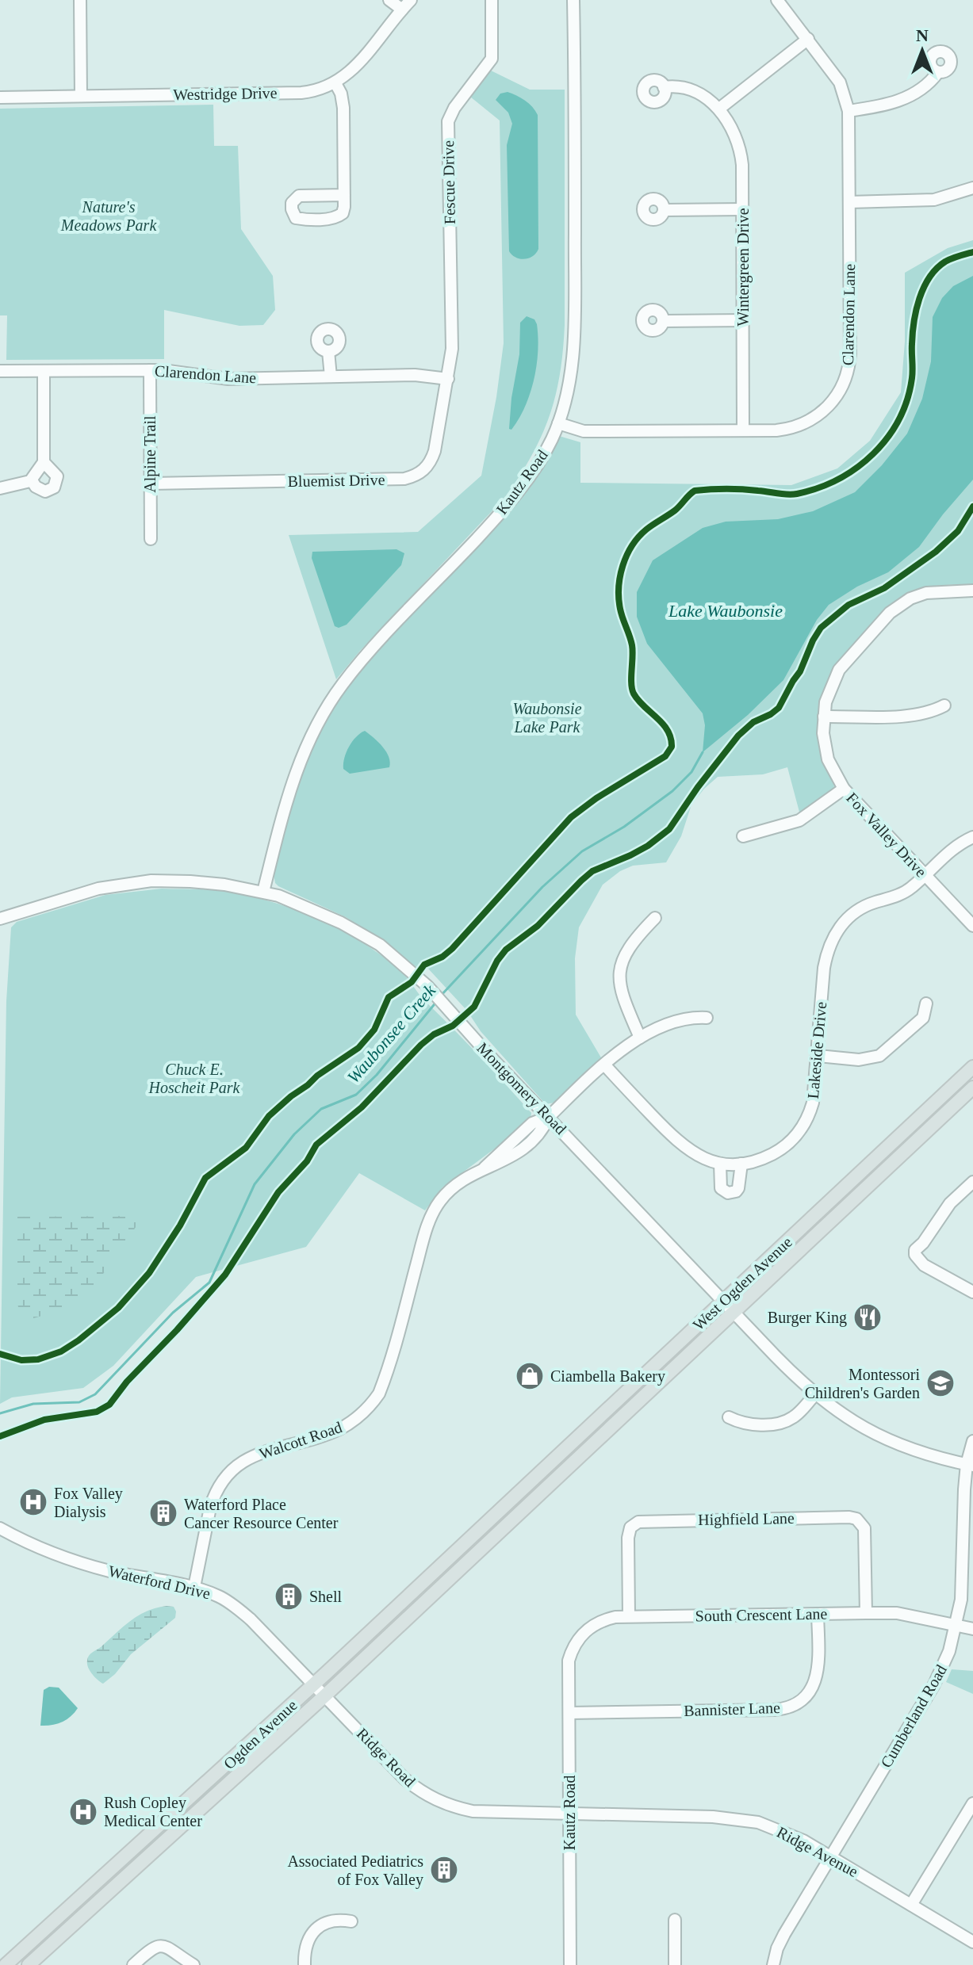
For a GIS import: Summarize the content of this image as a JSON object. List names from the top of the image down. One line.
{"streets":{"main road":["West Ogden Avenue","Ogden Avenue"],"street":["Westridge Drive","Fescue Drive","Wintergreen Drive","Clarendon Lane","Alpine Trail","Bluemist Drive","Kautz Road","Fox Valley Drive","Lakeside Drive","Montgomery Road","Walcott Road","Highfield Lane","Waterford Drive","South Crescent Lane","Bannister Lane","Cumberland Road","Ridge Road","Ridge Avenue"]},"crossings":[["Fescue Drive","Clarendon Lane"],["Fescue Drive","Bluemist Drive"],["Wintergreen Drive","Clarendon Lane"],["Clarendon Lane","Alpine Trail"],["Clarendon Lane","Bluemist Drive"],["Clarendon Lane","Kautz Road"],["Alpine Trail","Bluemist Drive"],["Kautz Road","Montgomery Road"],["Kautz Road","South Crescent Lane"],["Kautz Road","Bannister Lane"],["Kautz Road","Ridge Road"],["Kautz Road","Ridge Avenue"],["Fox Valley Drive","Lakeside Drive"],["Lakeside Drive","Walcott Road"],["Montgomery Road","West Ogden Avenue"],["Montgomery Road","Walcott Road"],["Montgomery Road","Cumberland Road"],["West Ogden Avenue","Ogden Avenue"],["Walcott Road","Waterford Drive"],["Highfield Lane","South Crescent Lane"],["Waterford Drive","Ogden Avenue"],["Waterford Drive","Ridge Road"],["South Crescent Lane","Bannister Lane"],["South Crescent Lane","Cumberland Road"],["Cumberland Road","Ridge Avenue"],["Ogden Avenue","Ridge Road"],["Ridge Road","Ridge Avenue"]],"water":["Lake Waubonsie","Waubonsee Creek"],"parks":["Nature's Meadows Park","Waubonsie Lake Park","Chuck E. Hoscheit Park"],"places":{"restaurant":["Burger King"],"shop":["Ciambella Bakery"],"school or university":["Montessori Children's Garden"],"hospital":["Fox Valley Dialysis","Rush Copley Medical Center"],"building":["Waterford Place Cancer Resource Center","Shell","Associated Pediatrics of Fox Valley"]},"north":"top"}
